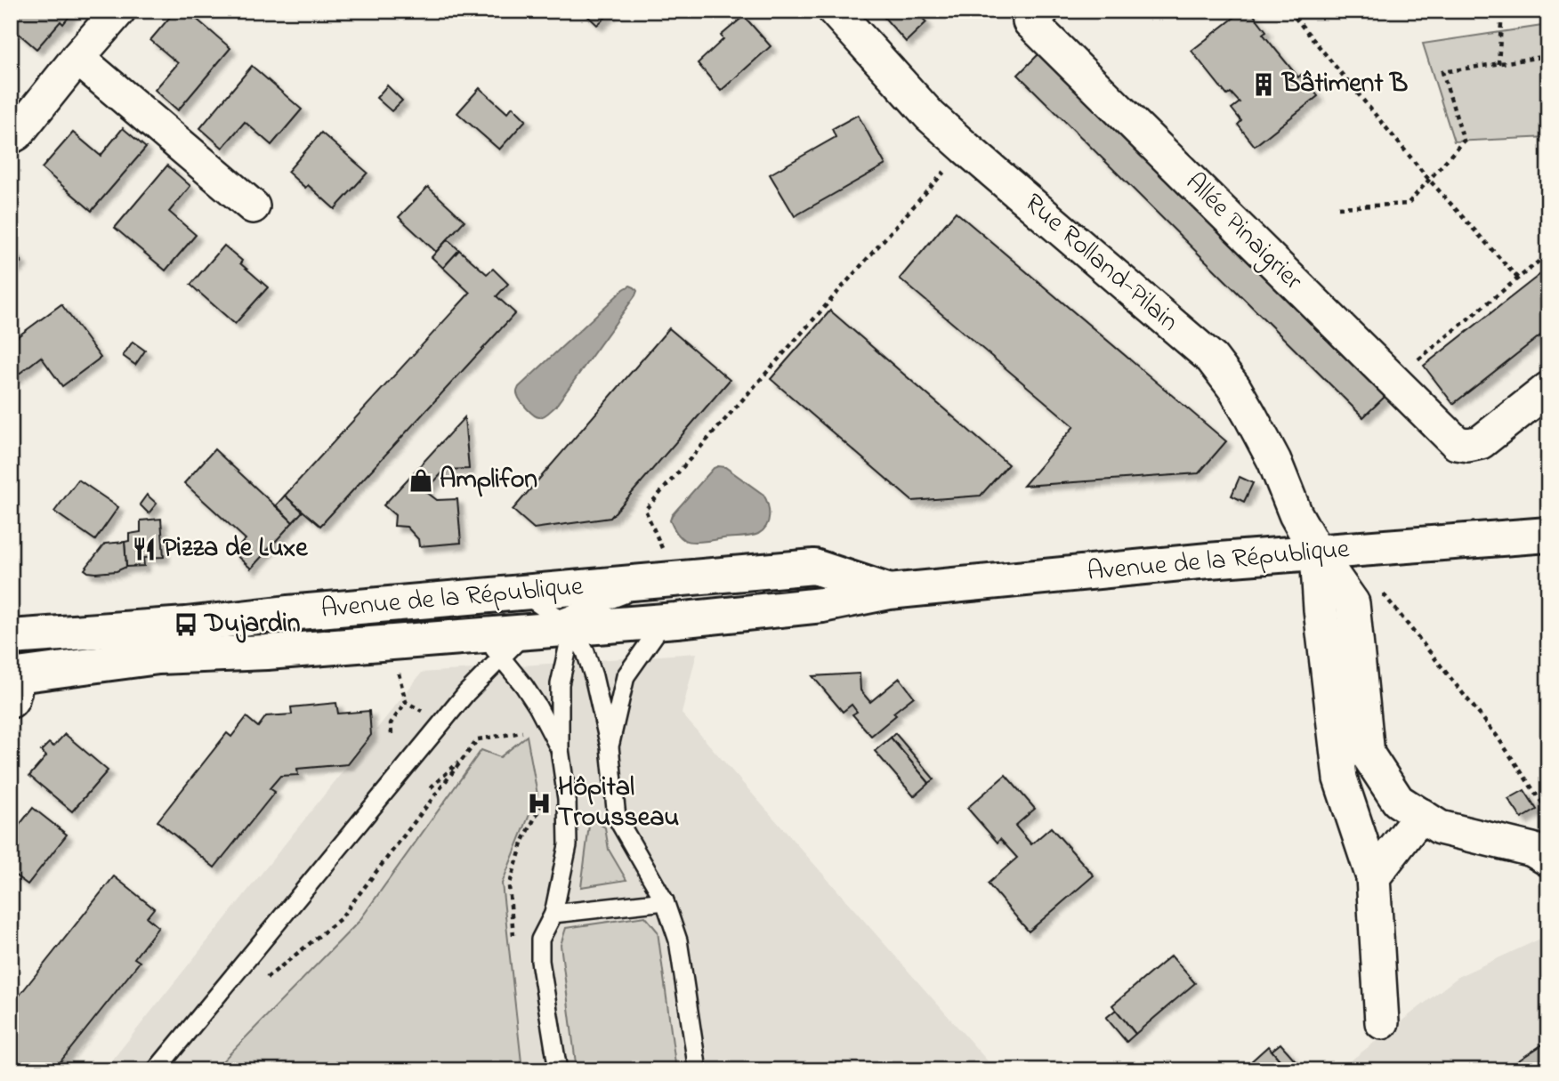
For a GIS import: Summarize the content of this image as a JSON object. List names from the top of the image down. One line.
{"streets":{"main road":["Avenue de la République"],"street":["Allée Pinaigrier","Rue Rolland-Pilain"]},"crossings":[["Rue Rolland-Pilain","Avenue de la République"]],"places":{"building":["Bâtiment B"],"shop":["Amplifon"],"restaurant":["Pizza de Luxe"],"bus stop":["Dujardin"],"hospital":["Hôpital Trousseau"]}}
